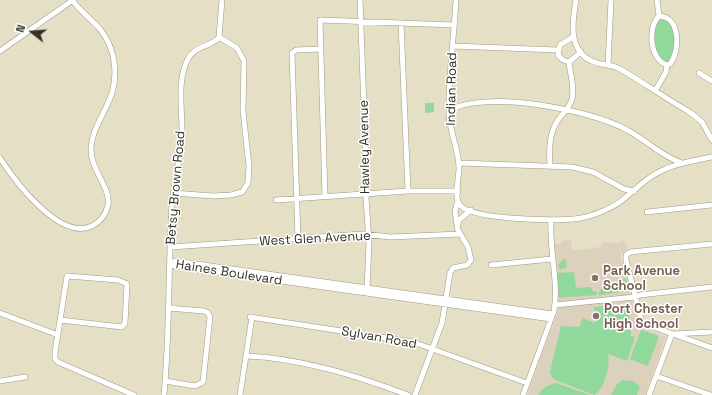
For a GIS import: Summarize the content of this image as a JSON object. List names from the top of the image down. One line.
{"streets":{"street":["Indian Road","Hawley Avenue","Betsy Brown Road","West Glen Avenue","Haines Boulevard","Sylvan Road"]},"crossings":[["Indian Road","West Glen Avenue"],["Indian Road","Haines Boulevard"],["Hawley Avenue","West Glen Avenue"],["Hawley Avenue","Haines Boulevard"],["Betsy Brown Road","West Glen Avenue"],["Betsy Brown Road","Haines Boulevard"]],"places":["Park Avenue School","Port Chester High School"],"north":"left"}
